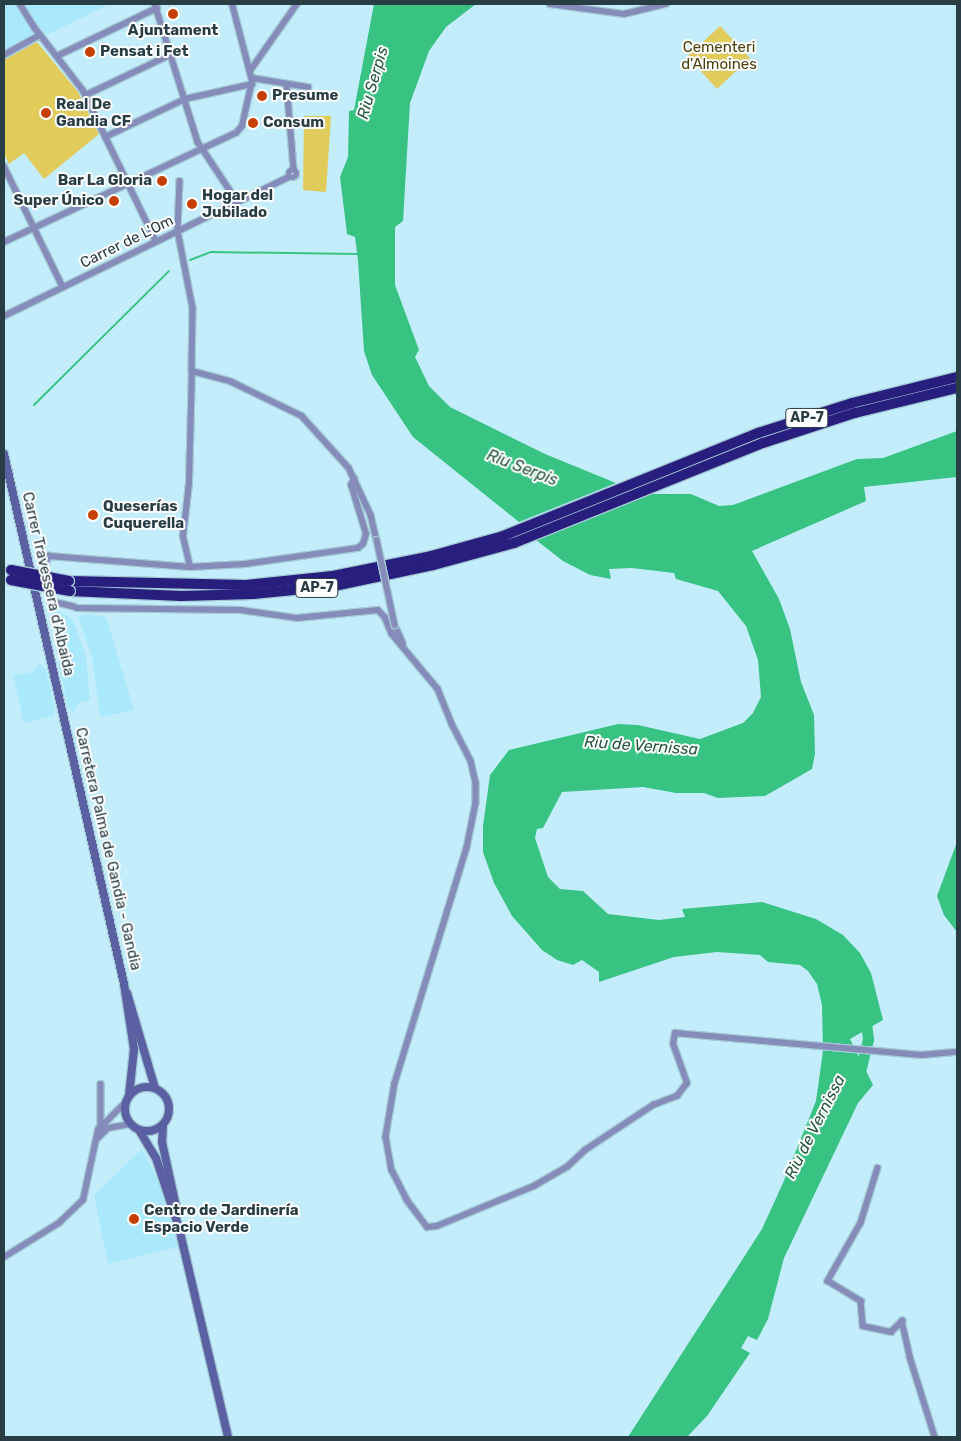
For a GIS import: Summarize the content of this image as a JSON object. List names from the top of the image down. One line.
{"streets":{"highway":["AP-7"],"main road":["Carrer Travessera d'Albaida","Carretera Palma de Gandia - Gandia"],"street":["Carrer de L'Om"]},"crossings":[["Carrer Travessera d'Albaida","Carretera Palma de Gandia - Gandia"]],"water":["Riu Serpis","Riu de Vernissa"],"parks":["Cementeri d'Almoines"],"places":["Ajuntament","Pensat i Fet","Presume","Real De Gandia CF","Consum","Bar La Gloria","Super Único","Hogar del Jubilado","Queserías Cuquerella","Centro de Jardinería Espacio Verde"]}
